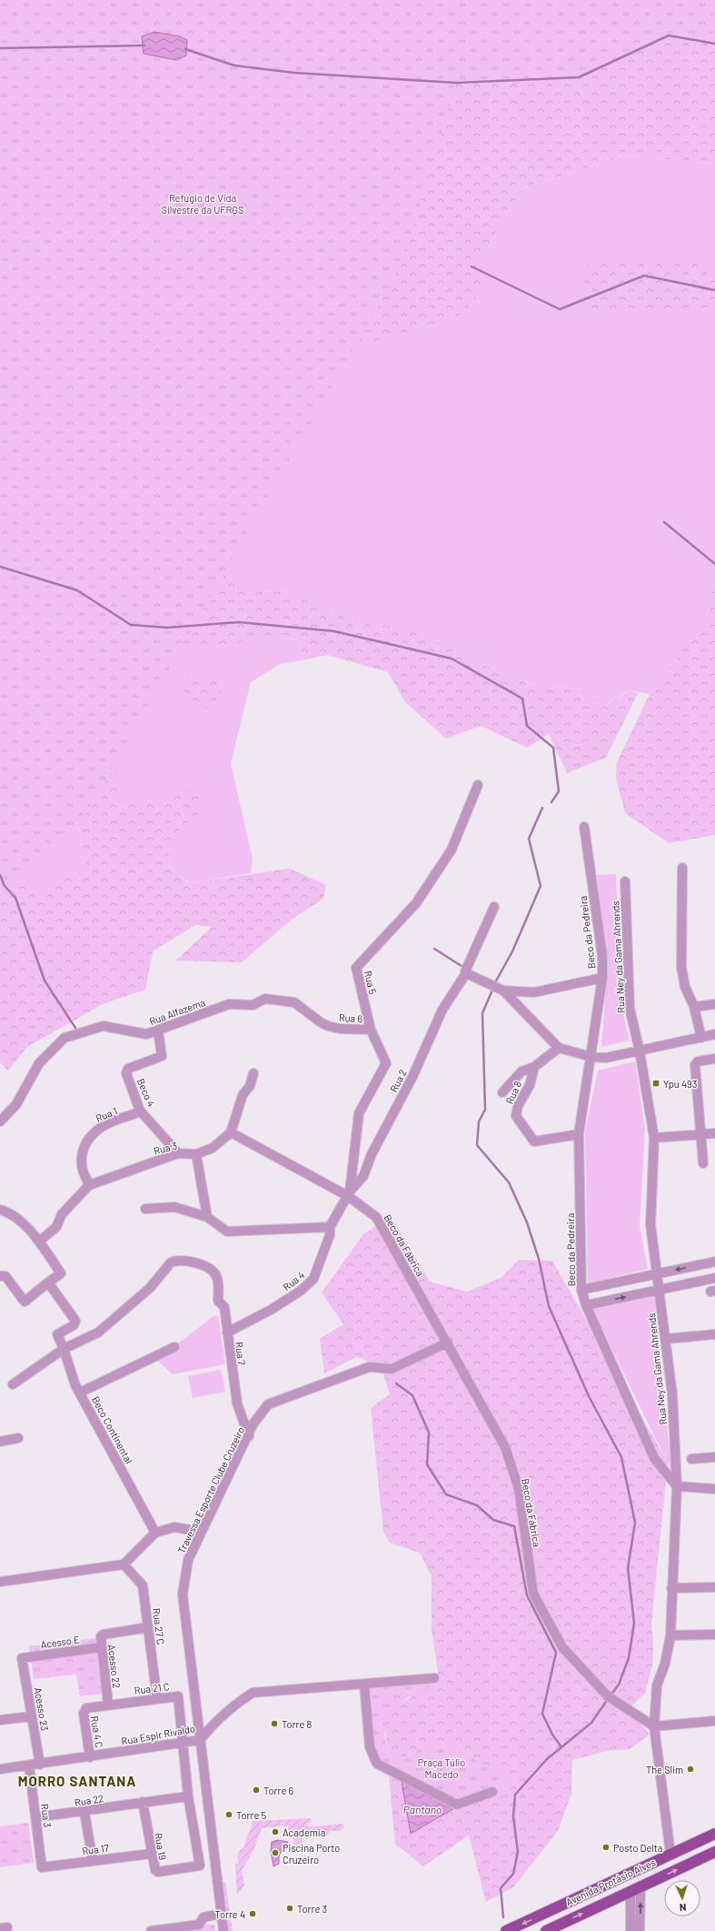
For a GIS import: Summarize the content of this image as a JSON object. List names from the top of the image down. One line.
{"streets":{"main road":["Avenida Protásio Alves"],"street":["Beco da Pedreira","Rua Ney da Gama Ahrends","Rua 5","Rua Alfazema","Rua 6","Rua 2","Beco 4","Rua 8","Rua 1","Rua 3","Beco da Fábrica","Rua 4","Rua 7","Beco Continental","Travessa Esporte Clube Cruzeiro","Rua 27 C","Acesso E","Acesso 22","Rua 21 C","Acesso 23","Rua 4 C","Rua Espir Rivaldo","Rua 22","Rua 19","Rua 17"]},"crossings":[["Beco da Pedreira","Rua Ney da Gama Ahrends"],["Beco da Pedreira","Rua 8"],["Rua Ney da Gama Ahrends","Beco da Fábrica"],["Rua Ney da Gama Ahrends","Avenida Protásio Alves"],["Rua 5","Rua 6"],["Rua 5","Rua 2"],["Rua 5","Beco da Fábrica"],["Rua 5","Rua 4"],["Rua Alfazema","Rua 6"],["Rua Alfazema","Beco 4"],["Rua 2","Beco da Fábrica"],["Rua 2","Rua 4"],["Beco 4","Rua 1"],["Beco 4","Rua 3"],["Rua 1","Rua 3"],["Rua 3","Rua Espir Rivaldo"],["Rua 3","Rua 22"],["Rua 3","Rua 17"],["Beco da Fábrica","Rua 4"],["Beco da Fábrica","Travessa Esporte Clube Cruzeiro"],["Rua 4","Rua 7"],["Rua 7","Beco Continental"],["Rua 7","Travessa Esporte Clube Cruzeiro"],["Travessa Esporte Clube Cruzeiro","Rua Espir Rivaldo"],["Rua 27 C","Acesso 22"],["Rua 27 C","Rua 21 C"],["Acesso E","Acesso 22"],["Acesso E","Acesso 23"],["Acesso 22","Rua 21 C"],["Rua 21 C","Rua 4 C"],["Rua 21 C","Rua Espir Rivaldo"],["Acesso 23","Rua Espir Rivaldo"],["Rua 4 C","Rua Espir Rivaldo"],["Rua 22","Rua 19"],["Rua 19","Rua 17"]],"districts":["MORRO SANTANA"],"water":["Pantano"],"parks":["Refúgio de Vida Silvestre da UFRGS","Praça Túlio Macedo"],"places":{"transit":["Ypu 493"],"other":["Torre 8","The Slim","Torre 6","Torre 5","Academia","Posto Delta","Piscina Porto Cruzeiro","Torre 3","Torre 4"]},"north":"bottom"}
